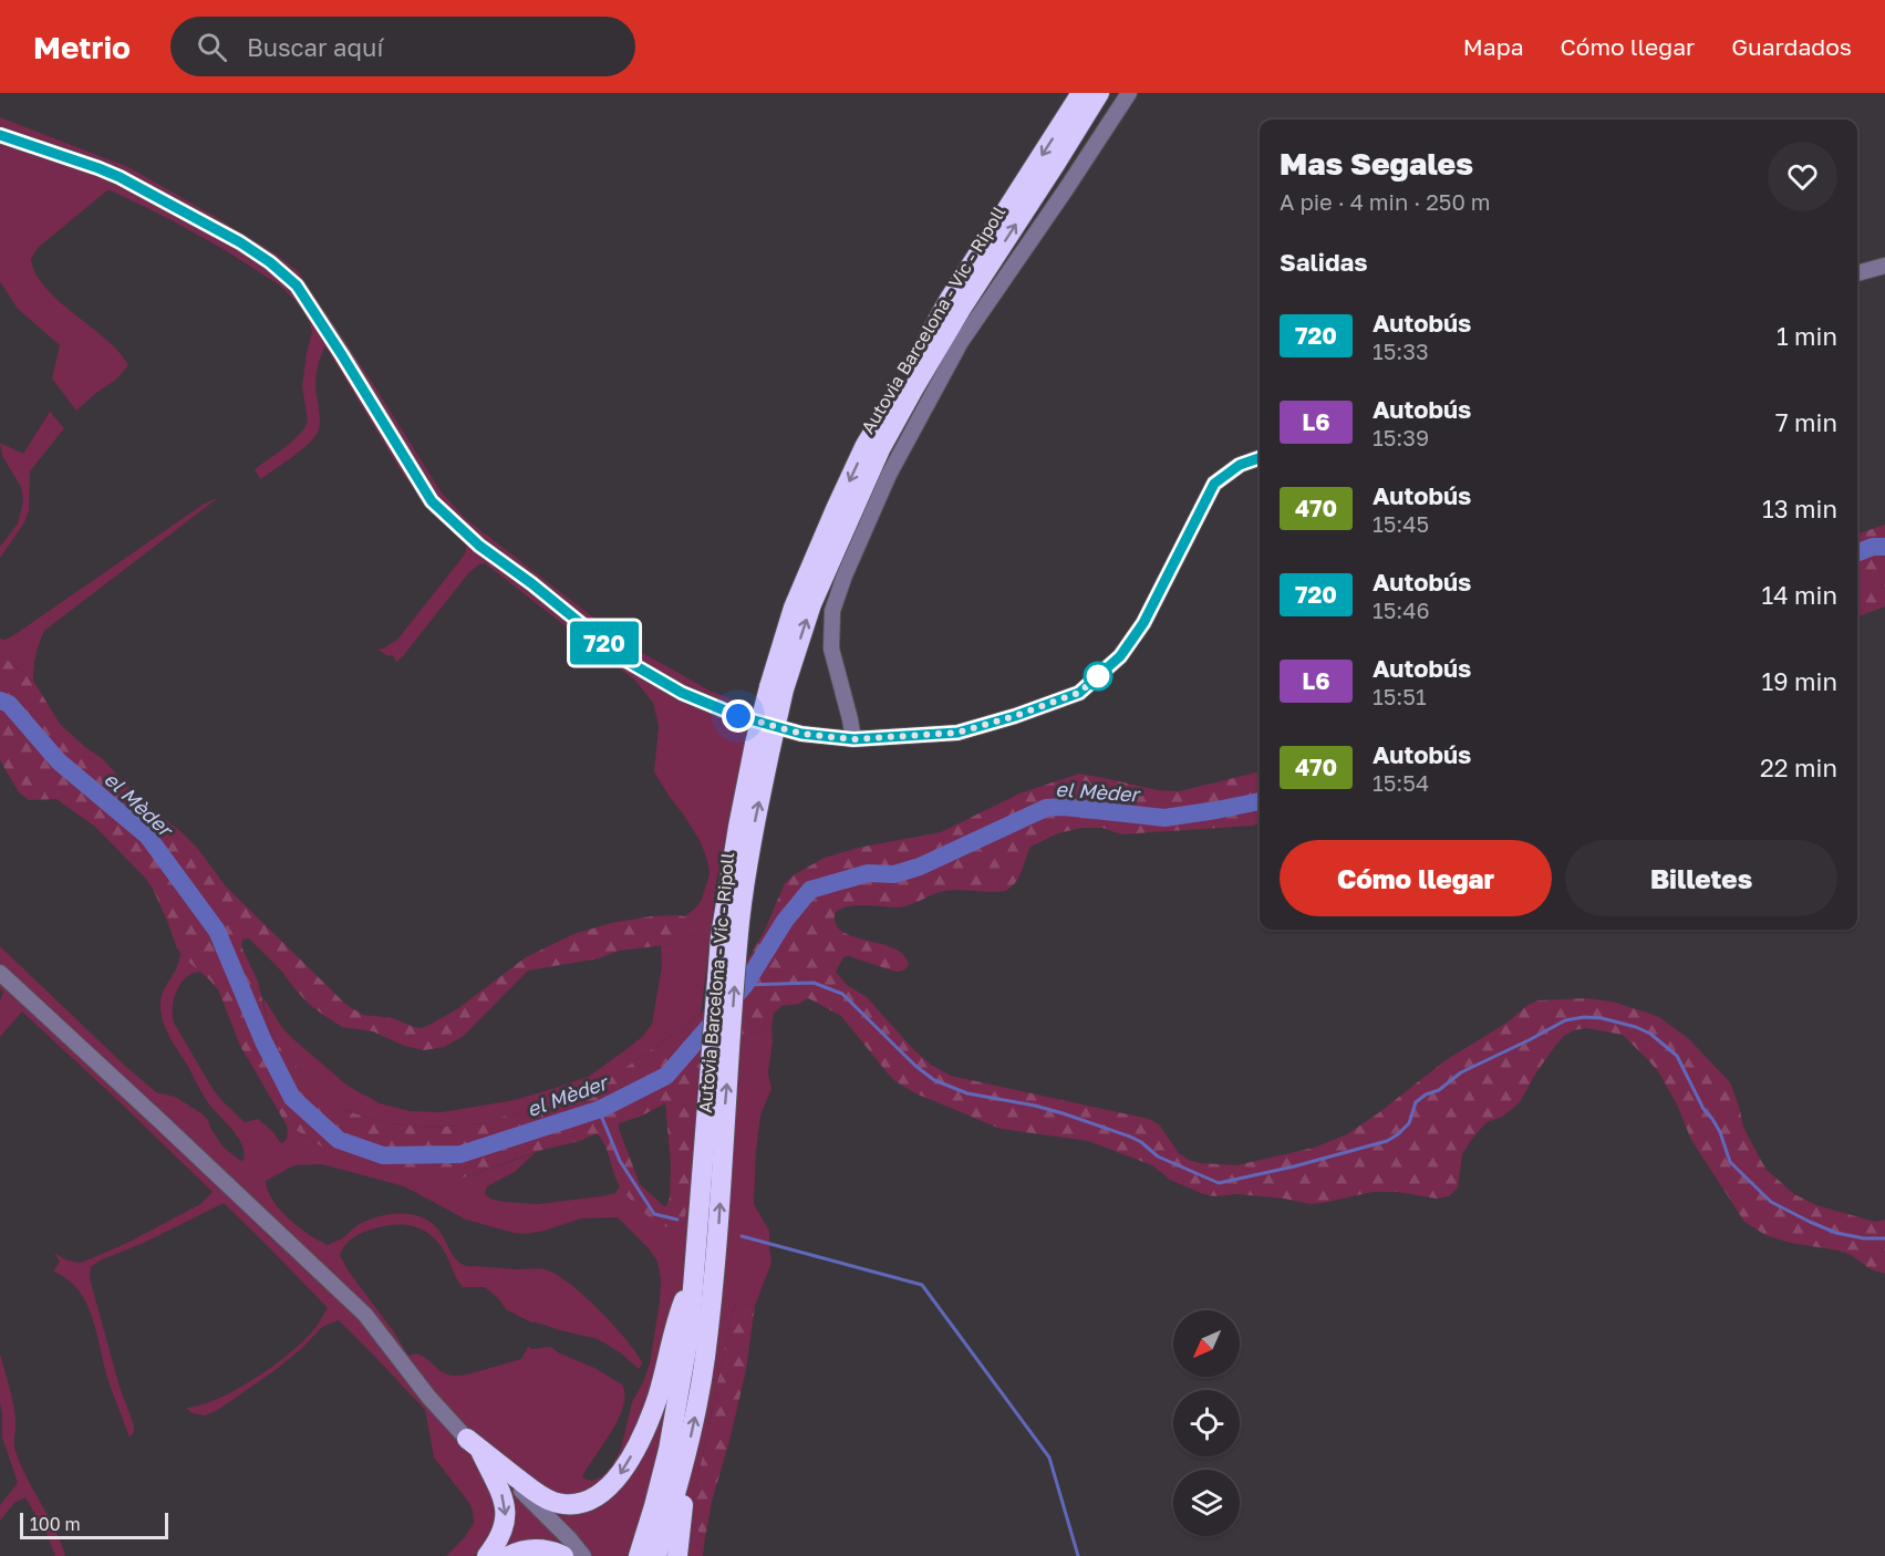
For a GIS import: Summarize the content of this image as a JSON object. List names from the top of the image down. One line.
{"streets":{"highway":["Autovia Barcelona - Vic - Ripoll"]},"water":["el Mèder"],"lines":["bus line 720"],"scale_bar":"100 m","north":"bottom left","page":{"header":"Metrio","search":"Buscar aquí","nav":["Mapa","Cómo llegar","Guardados"],"on_map":"720","heading":[["Mas Segales","A pie · 4 min · 250 m"],"Salidas"],"list":[{"mark":"720","name":"Autobús","note":"15:33","value":"1 min"},{"mark":"L6","name":"Autobús","note":"15:39","value":"7 min"},{"mark":"470","name":"Autobús","note":"15:45","value":"13 min"},{"mark":"720","name":"Autobús","note":"15:46","value":"14 min"},{"mark":"L6","name":"Autobús","note":"15:51","value":"19 min"},{"mark":"470","name":"Autobús","note":"15:54","value":"22 min"}],"buttons":["Cómo llegar","Billetes"],"scale":"100 m"}}
